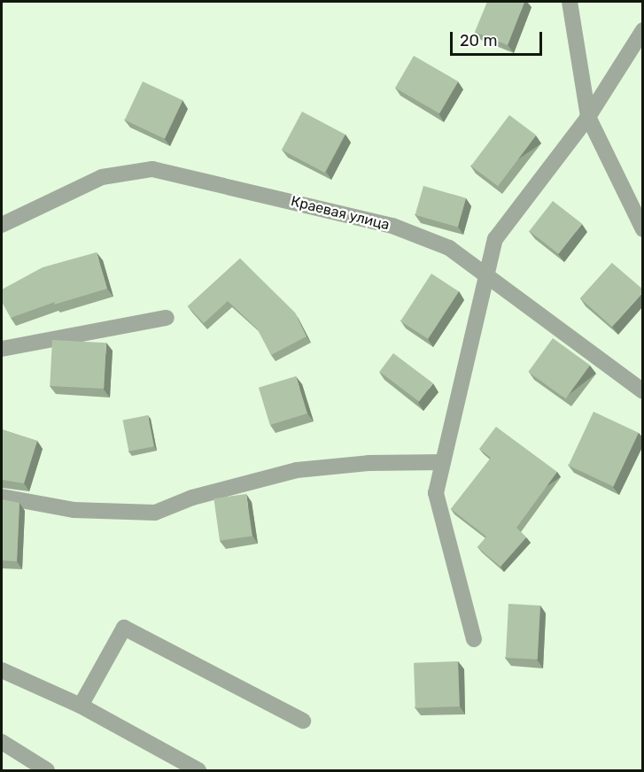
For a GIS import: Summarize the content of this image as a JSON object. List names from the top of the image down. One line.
{"streets":{"street":["Краевая улица"]},"scale_bar":"20 m"}
